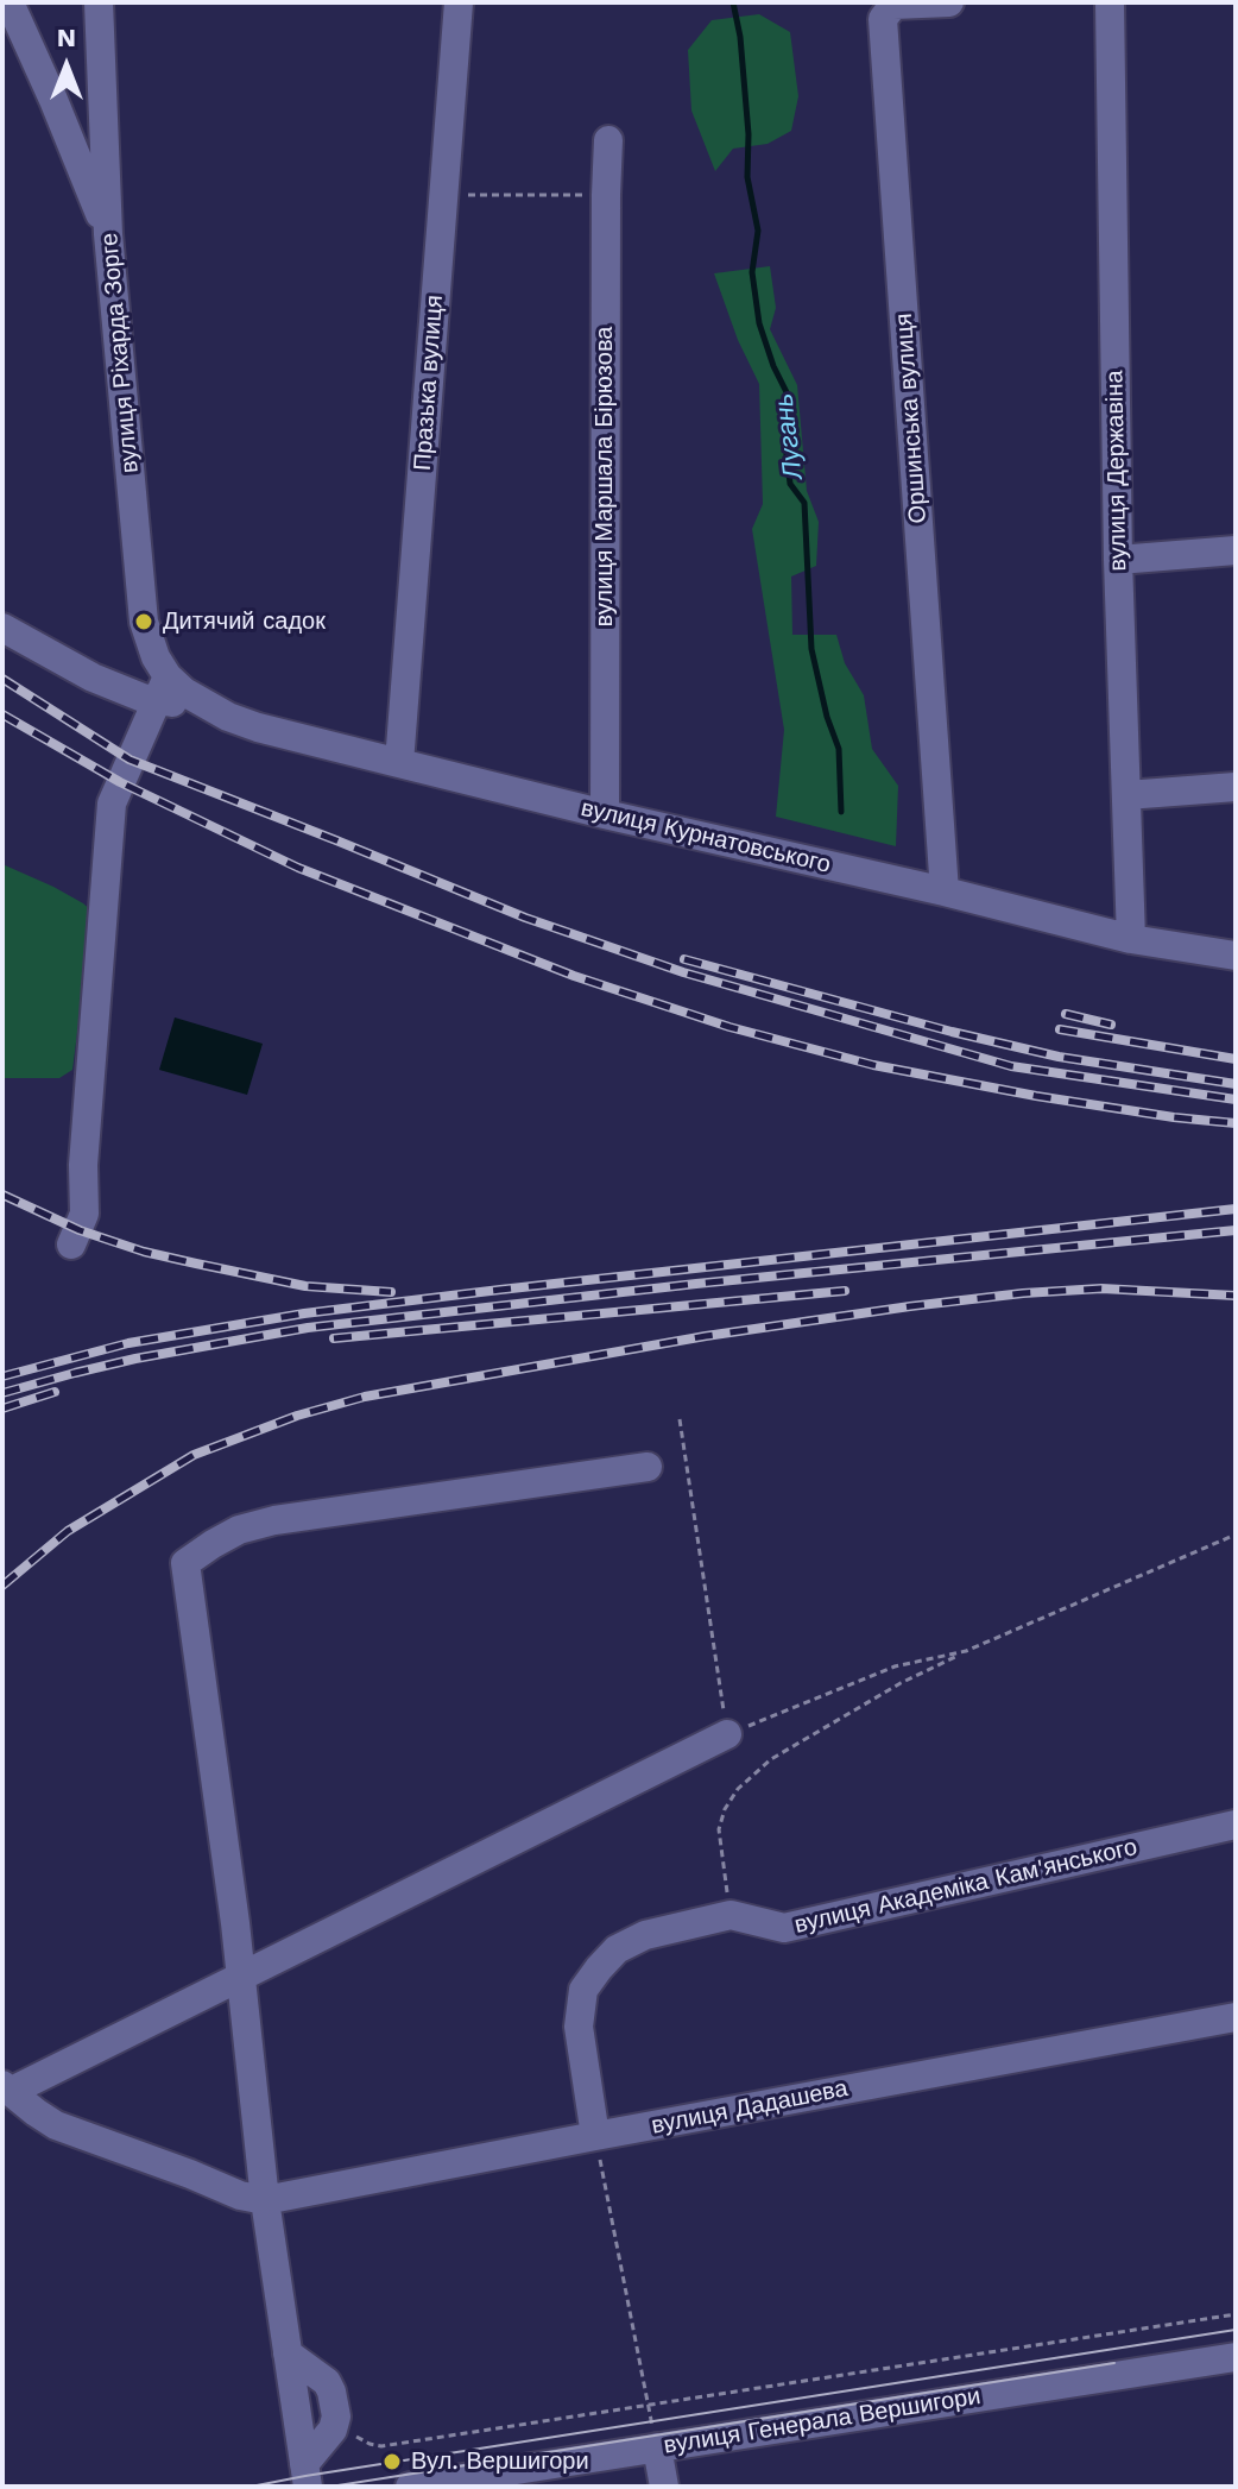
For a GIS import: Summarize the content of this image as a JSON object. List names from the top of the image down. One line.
{"streets":{"street":["вулиця Ріхарда Зорге","Празька вулиця","Оршинська вулиця","вулиця Державіна","вулиця Маршала Бірюзова","вулиця Курнатовського","вулиця Академіка Кам'янського","вулиця Дадашева","вулиця Генерала Вершигори"]},"crossings":[["вулиця Ріхарда Зорге","вулиця Курнатовського"],["Празька вулиця","вулиця Курнатовського"],["Оршинська вулиця","вулиця Курнатовського"],["вулиця Державіна","вулиця Курнатовського"],["вулиця Маршала Бірюзова","вулиця Курнатовського"],["вулиця Академіка Кам'янського","вулиця Дадашева"]],"water":["Лугань"],"places":["Дитячий садок","Вул. Вершигори"],"north":"top"}
